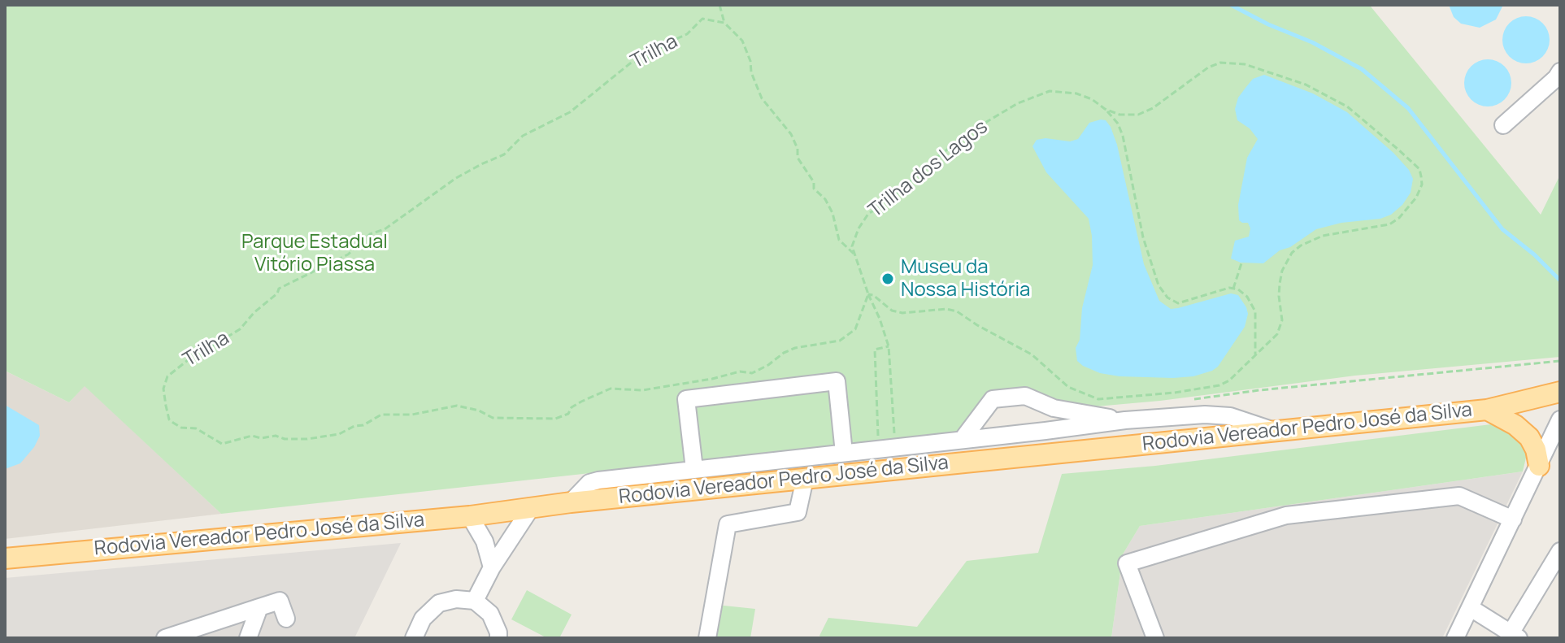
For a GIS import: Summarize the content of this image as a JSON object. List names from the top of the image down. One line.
{"streets":{"main road":["Rodovia Vereador Pedro José da Silva"],"path":["Trilha","Trilha dos Lagos"]},"crossings":[["Trilha","Trilha dos Lagos"]],"parks":["Parque Estadual Vitório Piassa"],"places":["Museu da Nossa História"]}
